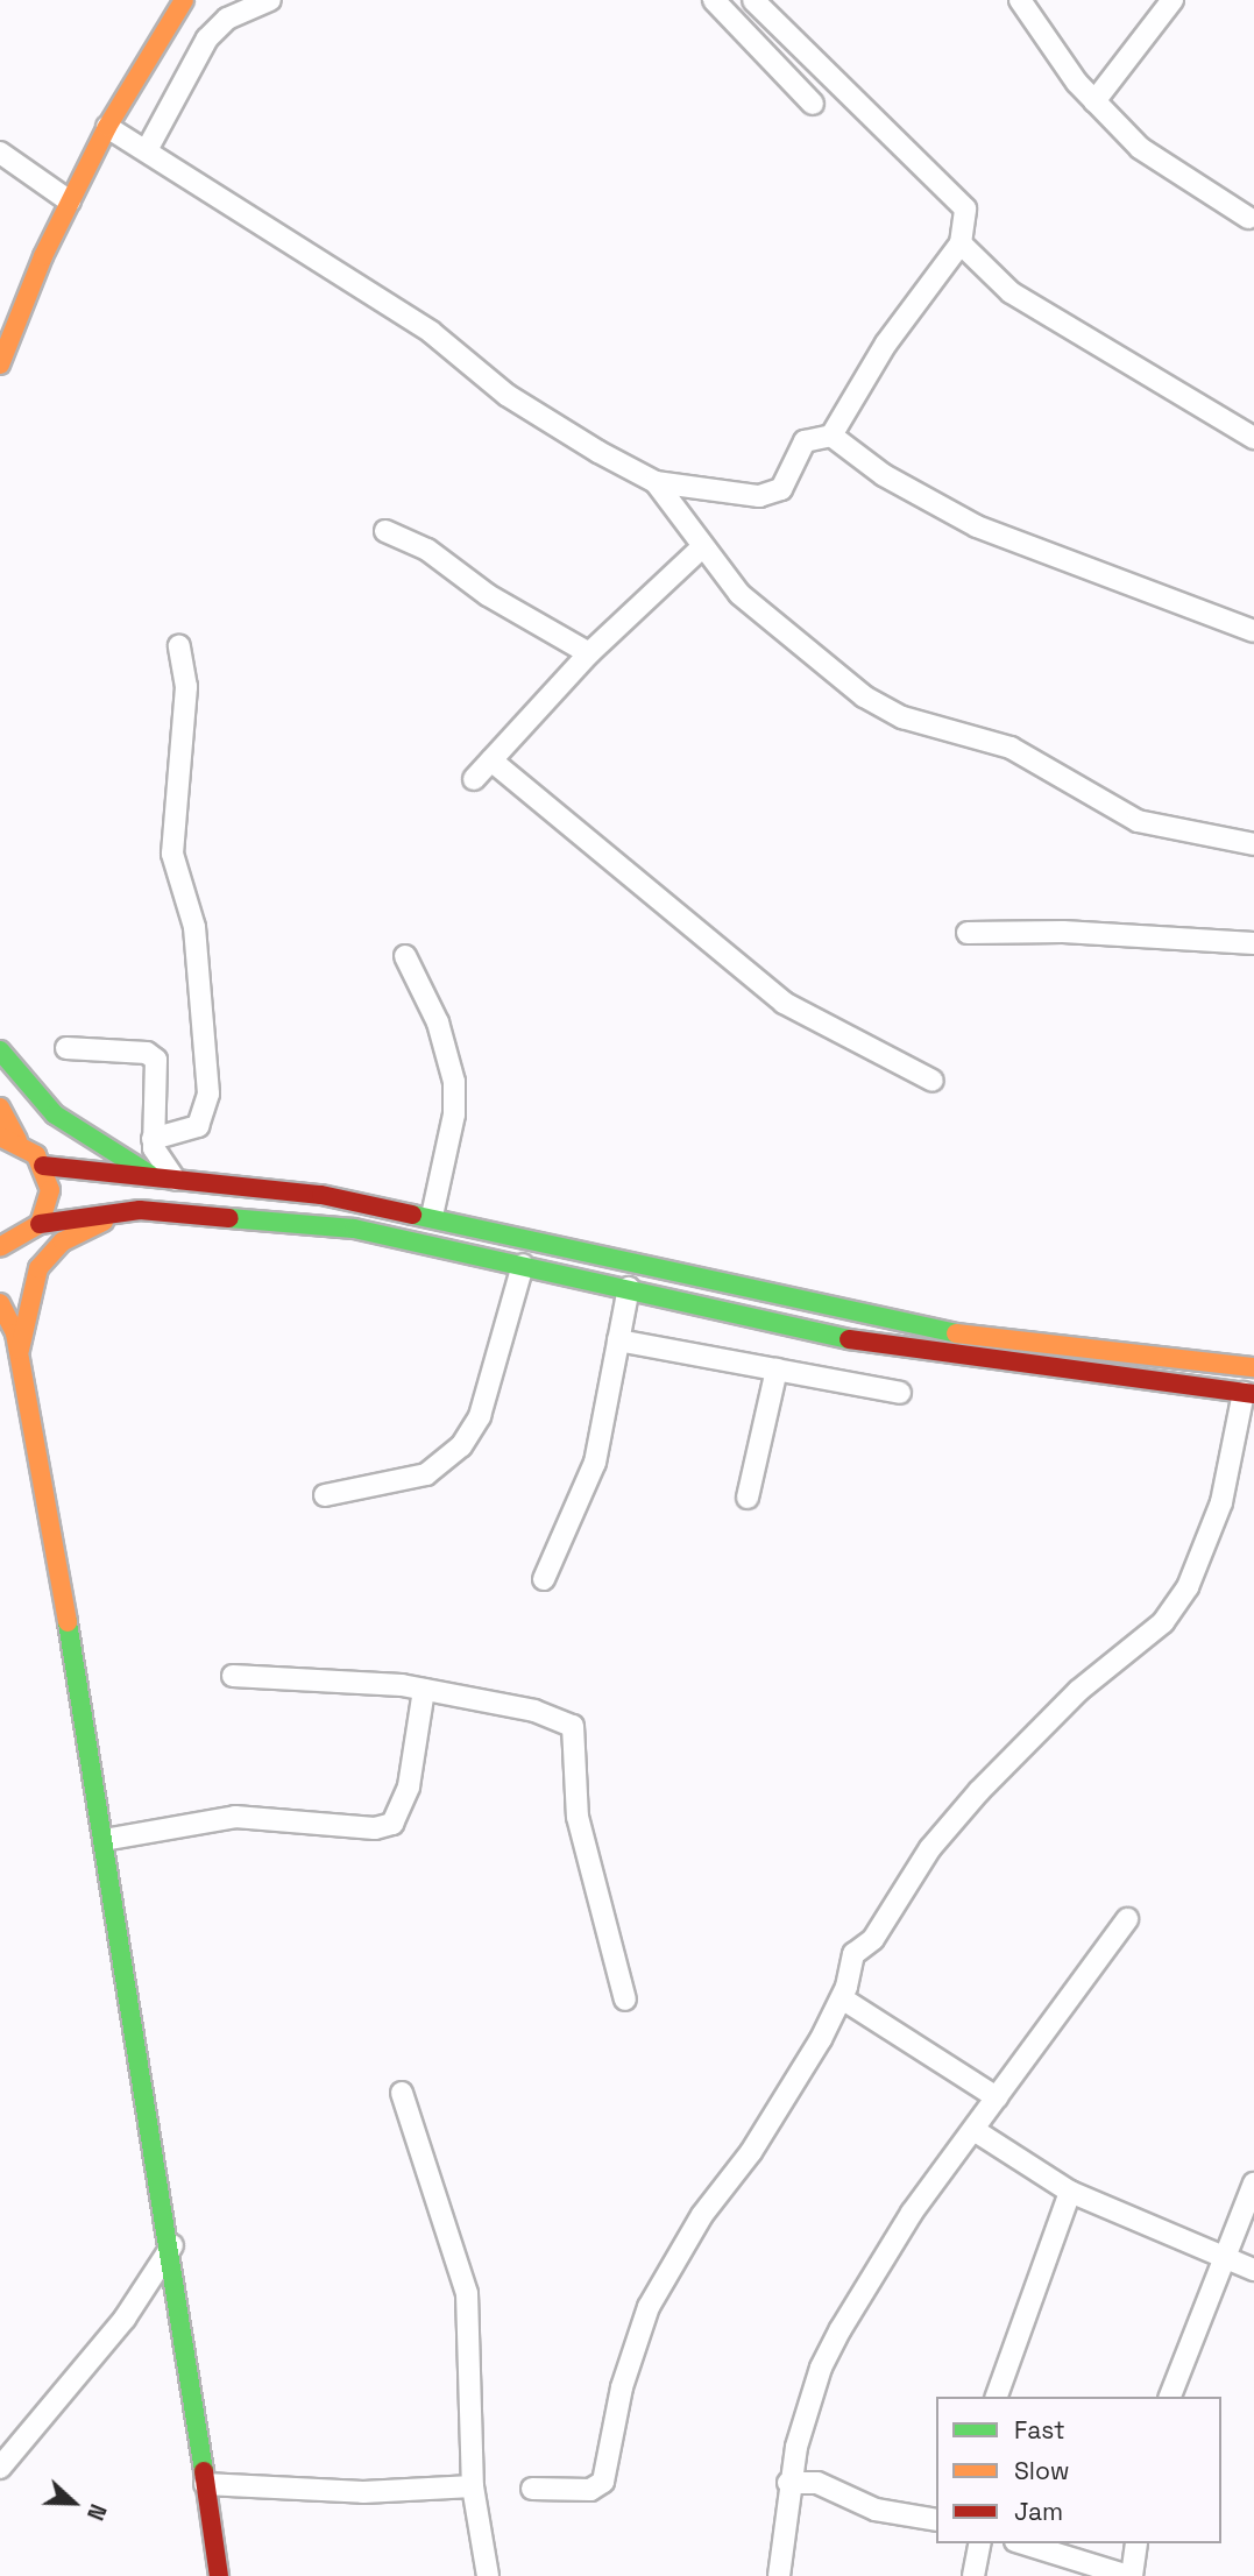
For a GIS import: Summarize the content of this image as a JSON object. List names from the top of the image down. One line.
{"legend":["Fast","Slow","Jam"],"north":"right"}
